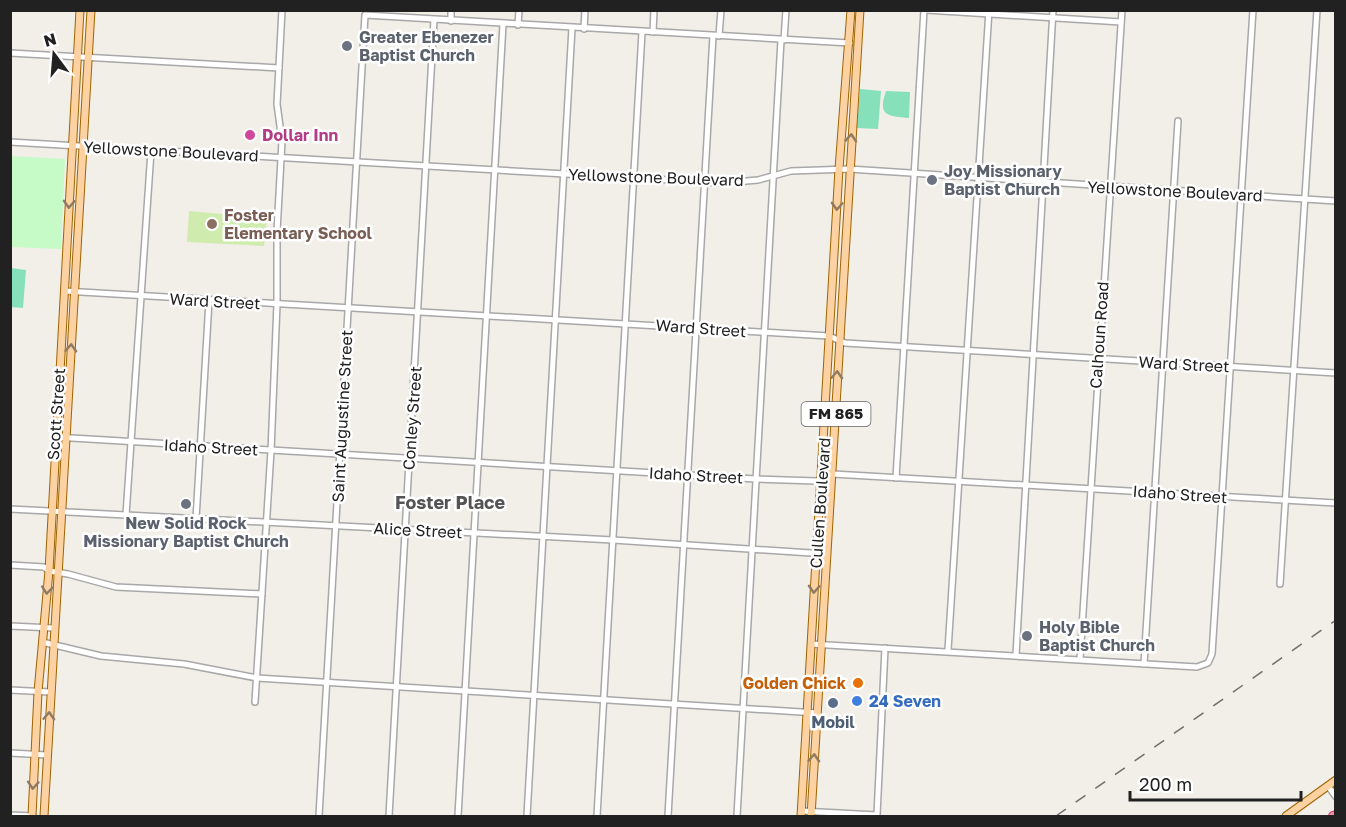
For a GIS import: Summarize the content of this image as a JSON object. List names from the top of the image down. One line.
{"streets":{"main road":["Scott Street","FM 865","Cullen Boulevard"],"street":["Yellowstone Boulevard","Ward Street","Calhoun Road","Saint Augustine Street","Conley Street","Idaho Street","Alice Street"]},"crossings":[["Yellowstone Boulevard","Calhoun Road"],["Yellowstone Boulevard","Scott Street"],["Yellowstone Boulevard","Saint Augustine Street"],["Yellowstone Boulevard","Conley Street"],["Yellowstone Boulevard","Cullen Boulevard"],["Ward Street","Calhoun Road"],["Ward Street","Scott Street"],["Ward Street","Saint Augustine Street"],["Ward Street","Conley Street"],["Ward Street","Cullen Boulevard"],["Calhoun Road","Idaho Street"],["Scott Street","Idaho Street"],["Scott Street","Alice Street"],["Saint Augustine Street","Idaho Street"],["Saint Augustine Street","Alice Street"],["Conley Street","Idaho Street"],["Conley Street","Alice Street"],["Idaho Street","Cullen Boulevard"],["Cullen Boulevard","Alice Street"]],"districts":["Foster Place"],"places":["Greater Ebenezer Baptist Church","Dollar Inn","Joy Missionary Baptist Church","Foster Elementary School","New Solid Rock Missionary Baptist Church","Holy Bible Baptist Church","Golden Chick","24 Seven","Mobil"],"scale_bar":"200 m","north":"top"}
